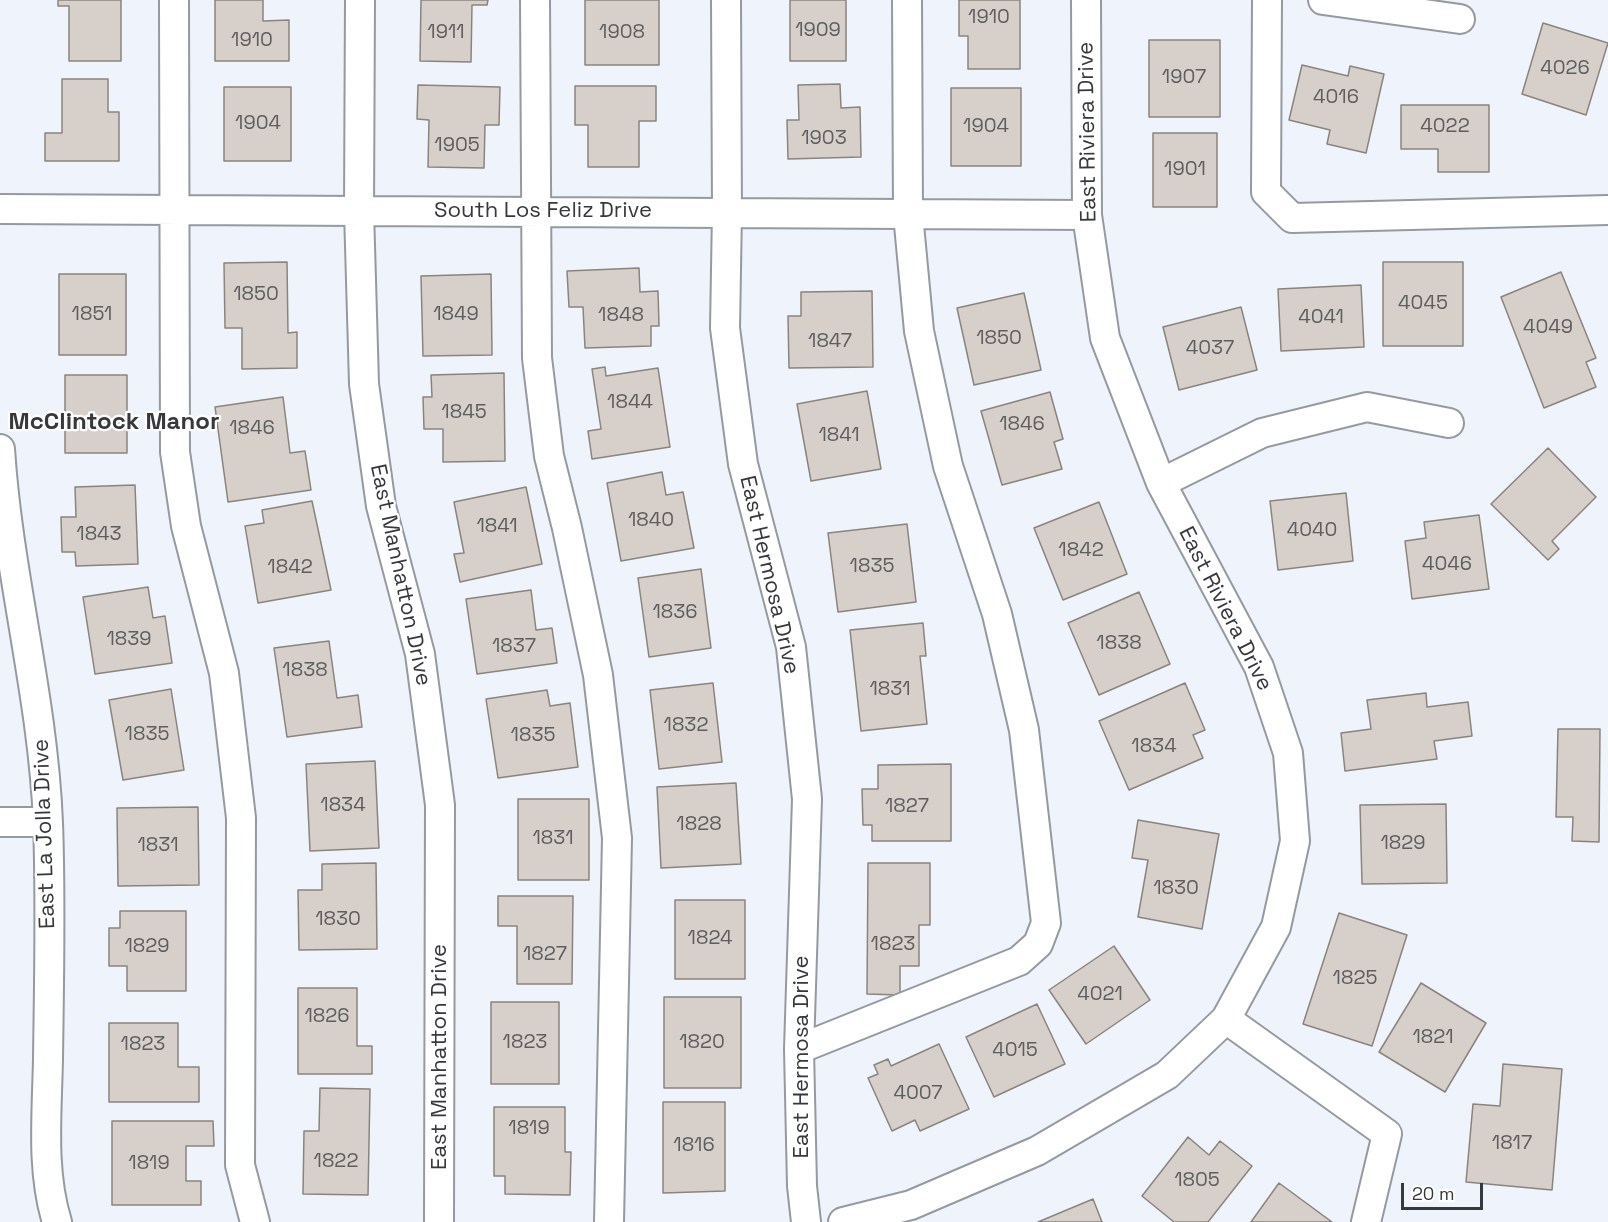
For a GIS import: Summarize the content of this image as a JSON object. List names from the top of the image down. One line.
{"streets":{"street":["East Riviera Drive","South Los Feliz Drive","East Manhatton Drive","East Hermosa Drive","East La Jolla Drive"]},"crossings":[["East Riviera Drive","South Los Feliz Drive"],["South Los Feliz Drive","East Manhatton Drive"],["South Los Feliz Drive","East Hermosa Drive"]],"districts":["McClintock Manor"],"house_numbers":["1910","1909","1911","1908","1910","4026","1907","4016","1904","1904","4022","1903","1905","1901","1850","4045","1851","1849","1848","4041","4049","1850","1847","4037","1844","1845","1846","1846","1841","1840","1841","4040","1843","1842","4046","1835","1842","1836","1839","1838","1837","1838","1831","1832","1835","1835","1834","1834","1827","1828","1831","1829","1831","1830","1830","1824","1823","1829","1827","1825","4021","1826","1821","1823","1820","1823","4015","4007","1819","1817","1816","1822","1819","1805"],"scale_bar":"20 m"}
